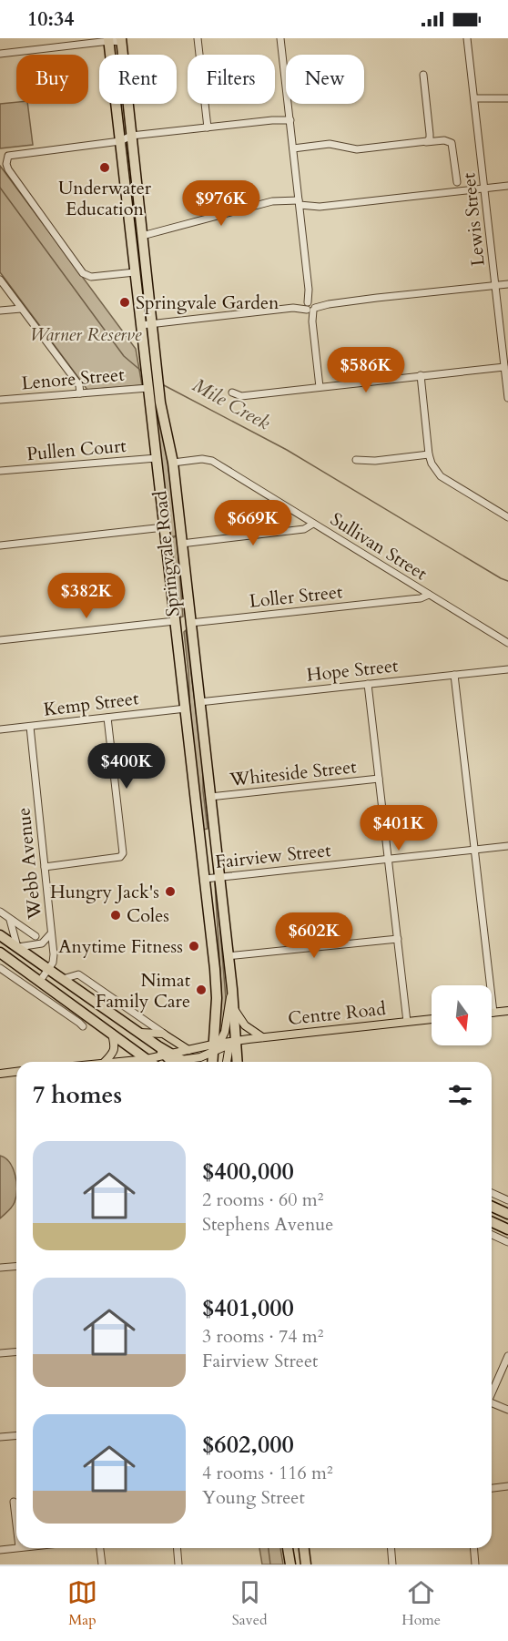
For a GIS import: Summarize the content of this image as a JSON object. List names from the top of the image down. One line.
{"streets":{"highway":["Springvale Road"],"main road":["Centre Road"],"street":["Lewis Street","Lenore Street","Pullen Court","Sullivan Street","Loller Street","Hope Street","Kemp Street","Whiteside Street","Fairview Street","Webb Avenue"]},"crossings":[["Lenore Street","Springvale Road"],["Pullen Court","Springvale Road"],["Sullivan Street","Springvale Road"],["Sullivan Street","Loller Street"],["Springvale Road","Loller Street"],["Springvale Road","Hope Street"],["Springvale Road","Kemp Street"],["Springvale Road","Whiteside Street"],["Springvale Road","Fairview Street"],["Springvale Road","Centre Road"],["Kemp Street","Webb Avenue"]],"water":["Mile Creek"],"parks":["Warner Reserve"],"places":["Underwater Education","Springvale Garden","Hungry Jack's","Coles","Anytime Fitness","Nimat Family Care"],"north":"bottom","page":{"status":"10:34","chip":["Buy","Rent","Filters","New"],"price":["$976K","$586K","$669K","$382K","$400K","$401K","$602K"],"heading":"7 homes","list":[{"name":"$400,000","note":"2 rooms · 60 m² · Stephens Avenue"},{"name":"$401,000","note":"3 rooms · 74 m² · Fairview Street"},{"name":"$602,000","note":"4 rooms · 116 m² · Young Street"}],"tabs":["Map","Saved","Home"]}}
